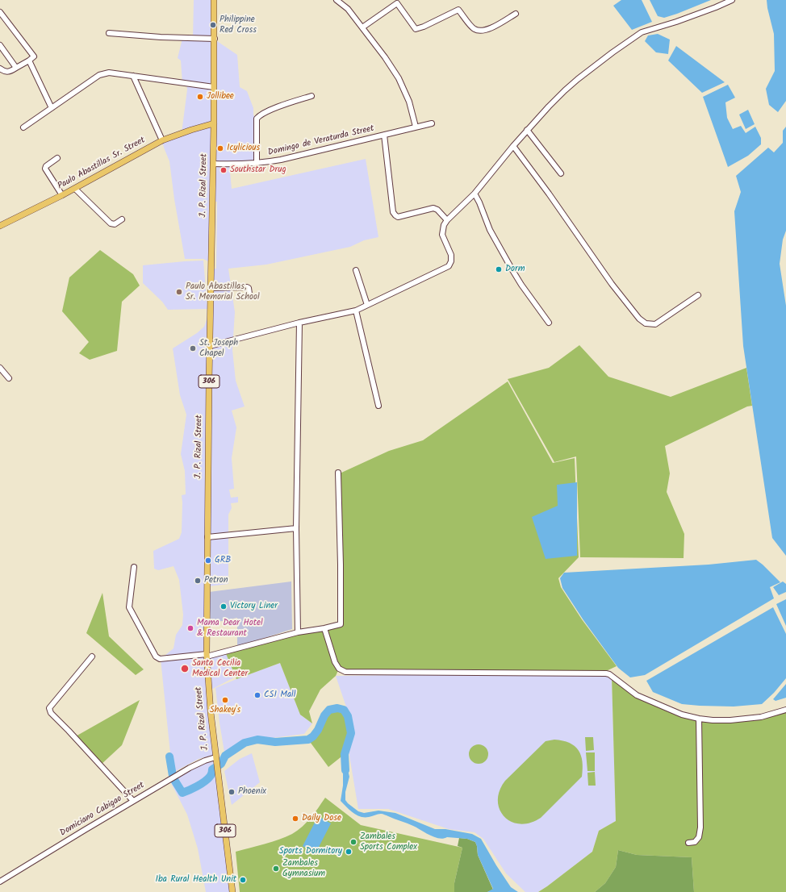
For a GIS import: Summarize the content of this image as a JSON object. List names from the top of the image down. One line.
{"streets":{"main road":["Paulo Abastillas Sr. Street","J. P. Rizal Street","306"],"street":["Domingo de Veraturda Street","Domiciano Cabigao Street"]},"crossings":[["Domingo de Veraturda Street","J. P. Rizal Street"],["Paulo Abastillas Sr. Street","J. P. Rizal Street"],["J. P. Rizal Street","Domiciano Cabigao Street"]],"places":["Philippine Red Cross","Jollibee","Icylicious","Southstar Drug","Dorm","Paulo Abastillas, Sr. Memorial School","St. Joseph Chapel","GRB","Petron","Victory Liner","Mama Dear Hotel & Restaurant","Santa Cecilia Medical Center","CSI Mall","Shakey's","Phoenix","Daily Dose","Zambales Sports Complex","Sports Dormitory","Zambales Gymnasium","Iba Rural Health Unit"]}
